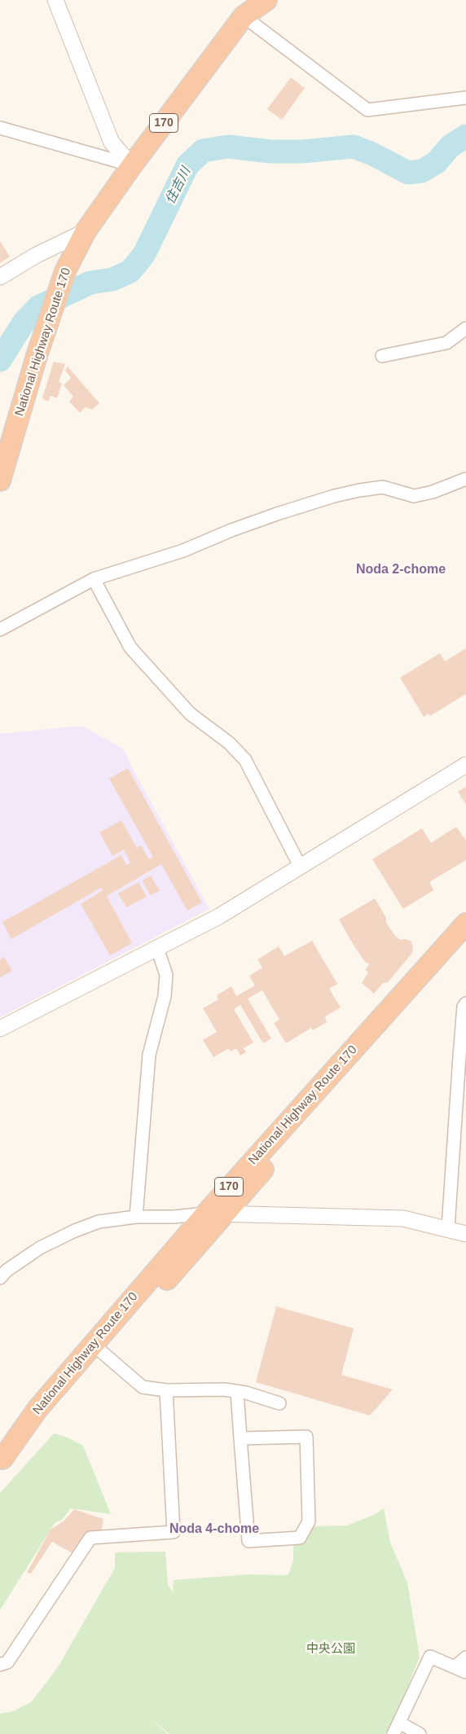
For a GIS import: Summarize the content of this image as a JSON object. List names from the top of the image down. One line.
{"streets":{"highway":["170","National Highway Route 170"]},"districts":["Noda 2-chome","Noda 4-chome"],"water":["住吉川"],"parks":["中央公園"]}
